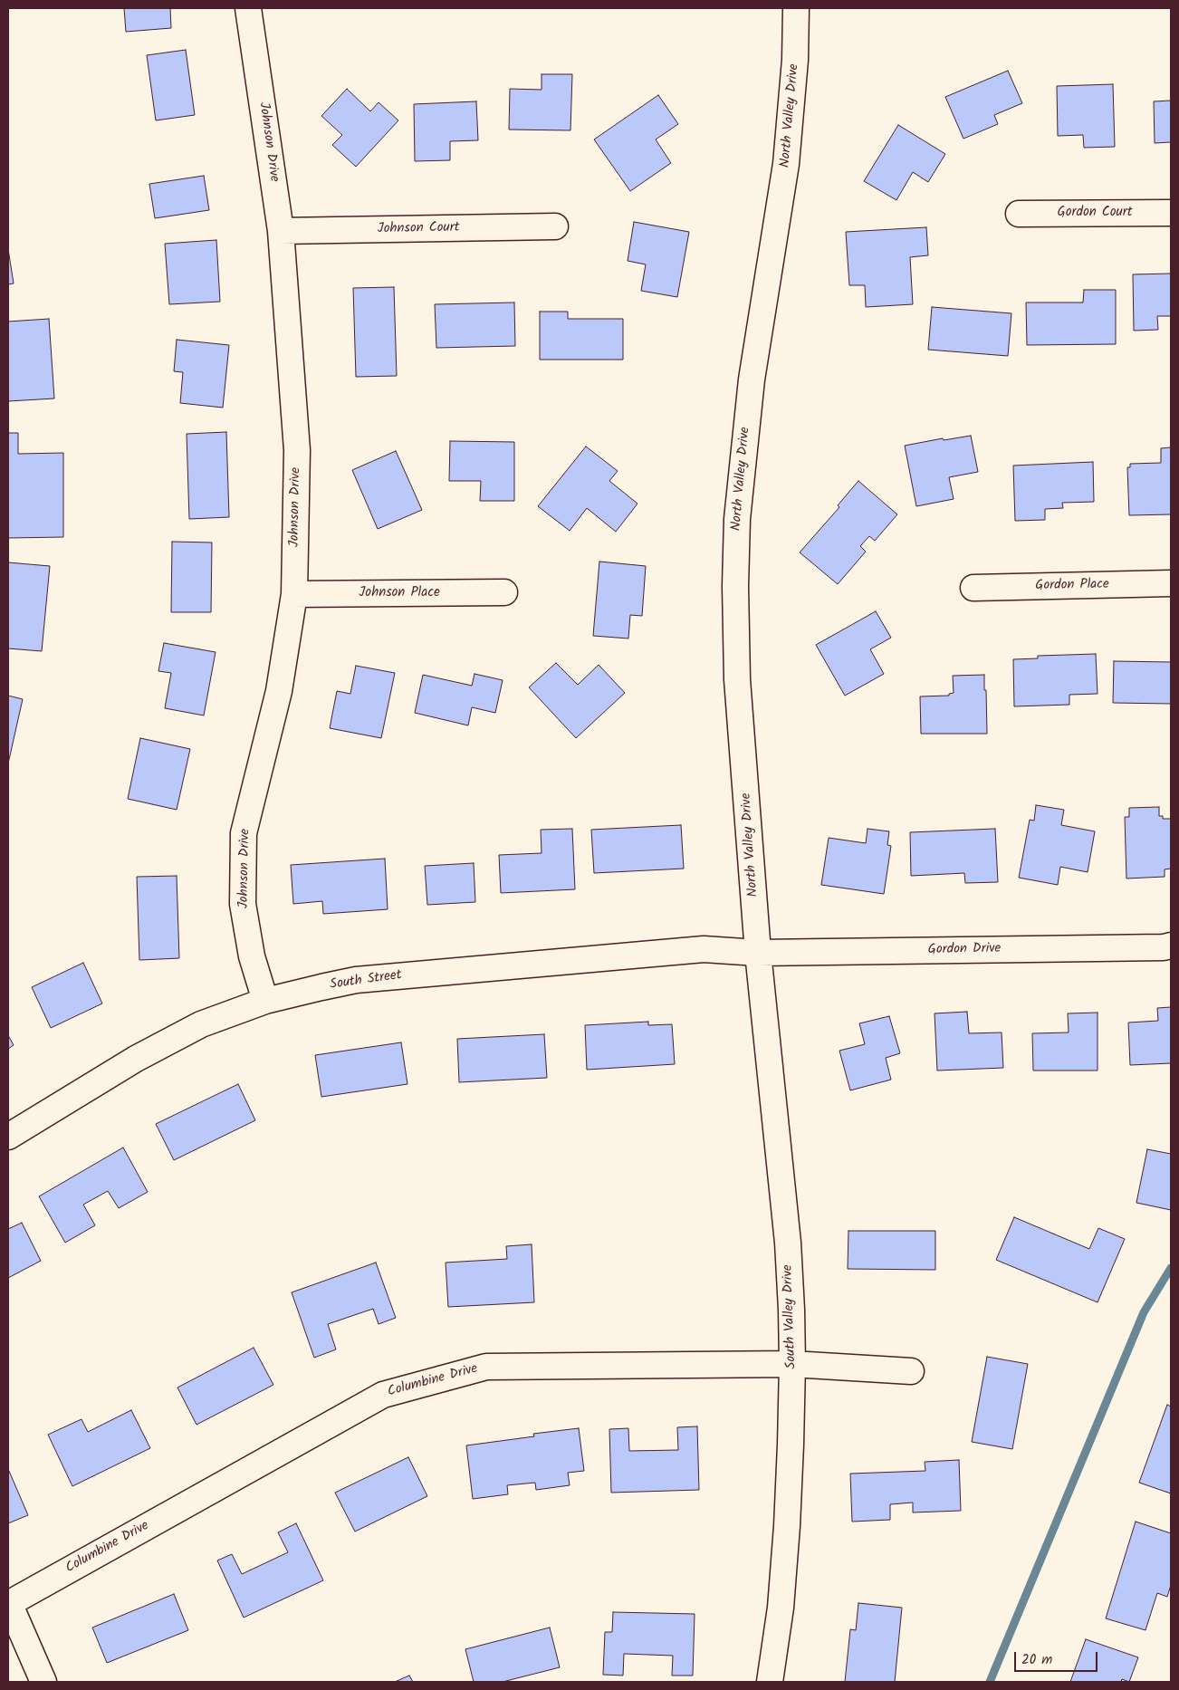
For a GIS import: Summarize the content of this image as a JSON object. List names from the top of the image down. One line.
{"streets":{"street":["North Valley Drive","Johnson Drive","Gordon Court","Johnson Court","Gordon Place","Johnson Place","Gordon Drive","South Street","South Valley Drive","Columbine Drive"]},"crossings":[["North Valley Drive","Gordon Drive"],["North Valley Drive","South Street"],["North Valley Drive","South Valley Drive"],["Johnson Drive","Johnson Court"],["Johnson Drive","Johnson Place"],["Johnson Drive","South Street"],["Gordon Drive","South Street"],["Gordon Drive","South Valley Drive"],["South Street","South Valley Drive"],["South Valley Drive","Columbine Drive"]],"scale_bar":"20 m"}
